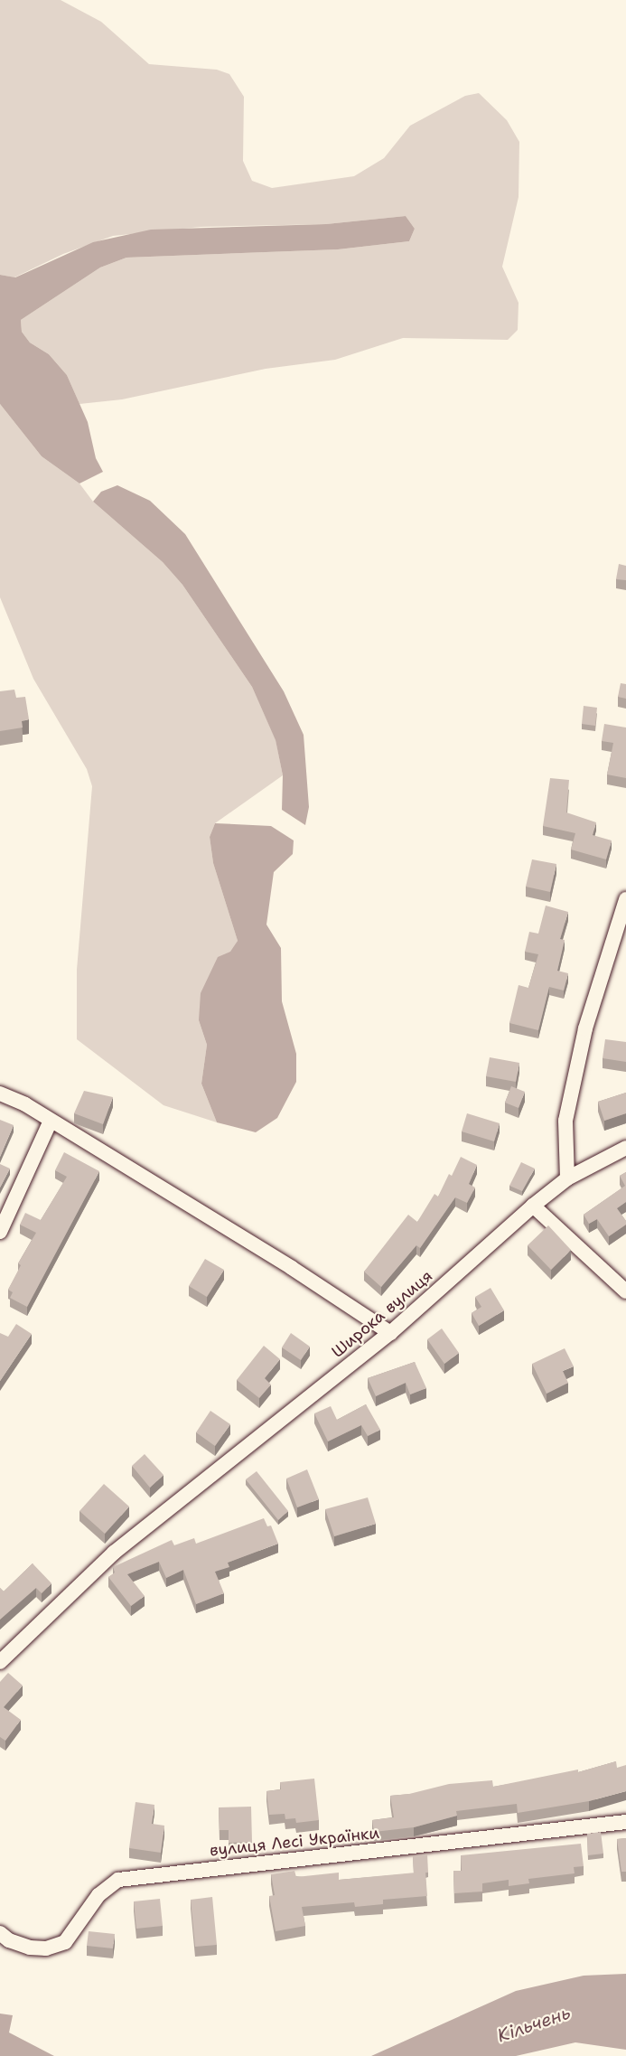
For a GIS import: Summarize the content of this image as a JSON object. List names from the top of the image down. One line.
{"streets":{"street":["Широка вулиця","вулиця Лесі Українки"]},"water":["Кільчень"]}
